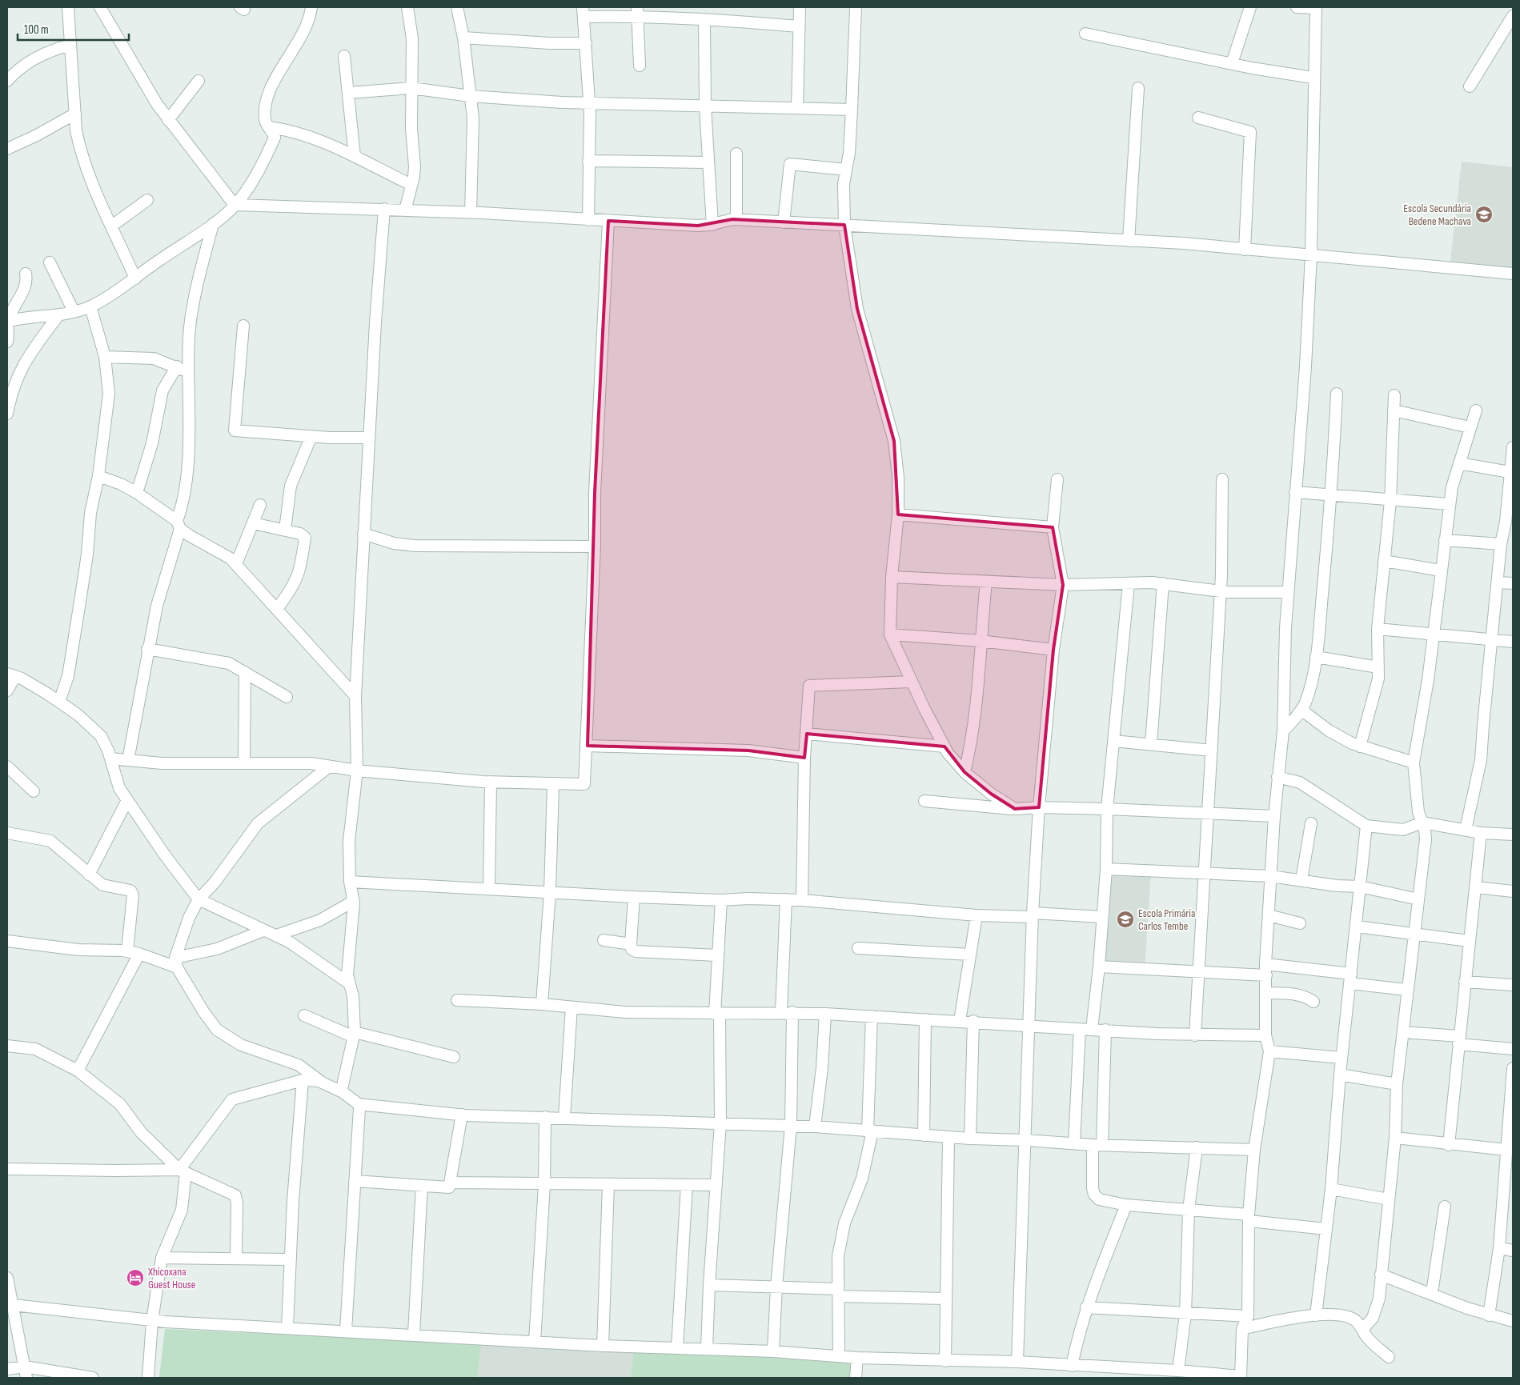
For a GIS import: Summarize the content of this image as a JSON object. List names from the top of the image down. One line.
{"places":{"school or university":["Escola Secundária Bedene Machava","Escola Primária Carlos Tembe"],"hotel":["Xhicoxana Guest House"]},"scale_bar":"100 m"}
